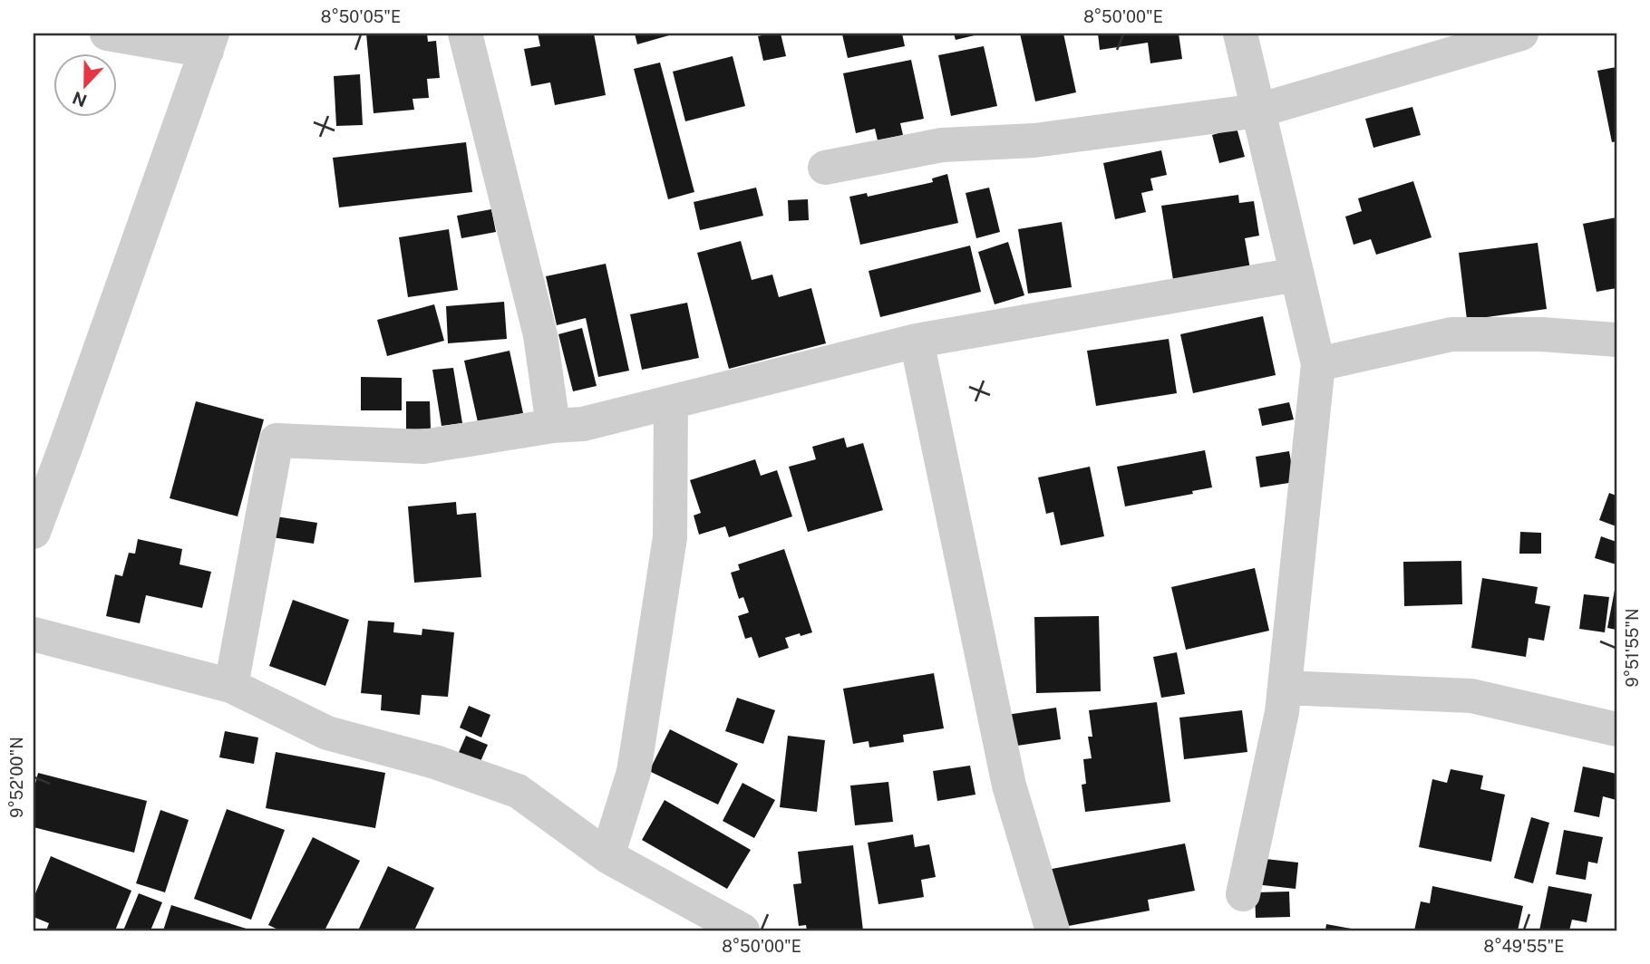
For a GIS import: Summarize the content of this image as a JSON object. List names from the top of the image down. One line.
{"north":"bottom","coordinates":["8°50'05\"E","8°50'00\"E","9°51'55\"N","9°52'00\"N","8°49'55\"E"]}
